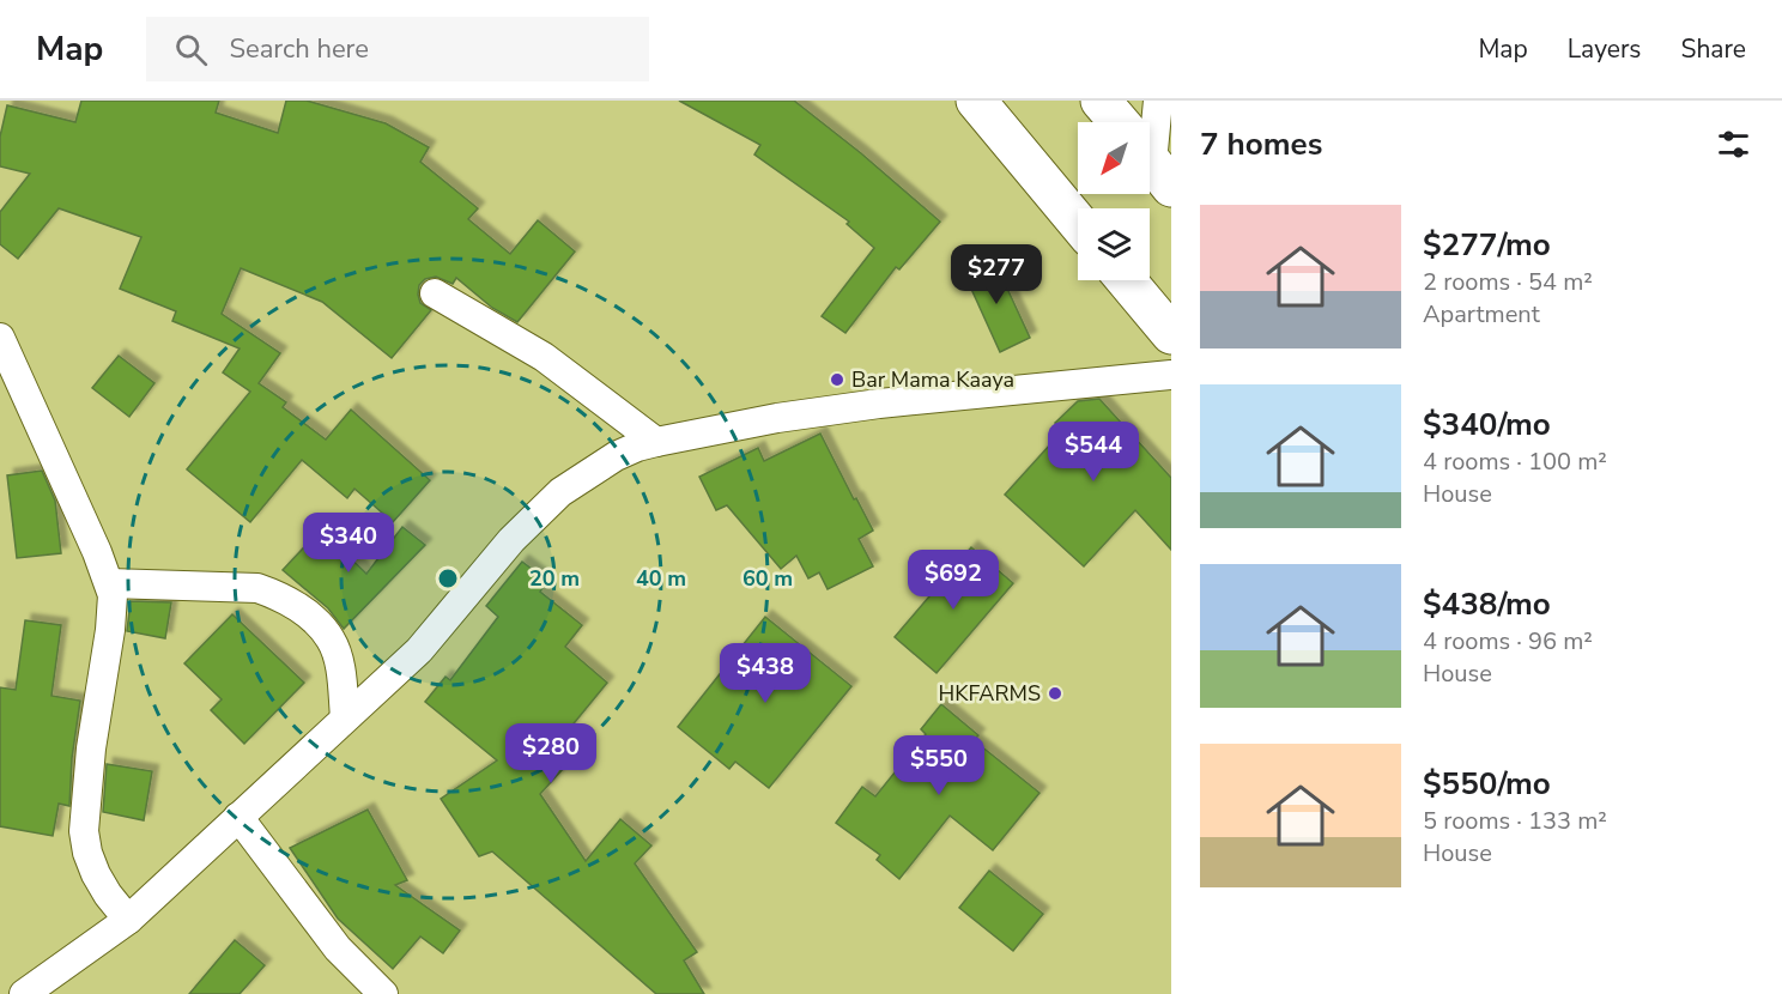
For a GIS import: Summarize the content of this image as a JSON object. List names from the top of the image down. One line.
{"places":["Bar Mama Kaaya","HKFARMS"],"north":"bottom left","page":{"header":"Map","search":"Search here","nav":["Map","Layers","Share"],"heading":"7 homes","list":[{"name":"$277/mo","note":"2 rooms · 54 m² · Apartment"},{"name":"$340/mo","note":"4 rooms · 100 m² · House"},{"name":"$438/mo","note":"4 rooms · 96 m² · House"},{"name":"$550/mo","note":"5 rooms · 133 m² · House"}],"price":["$277","$544","$340","$692","$438","$280","$550"]},"rings":["20 m","40 m","60 m"]}
